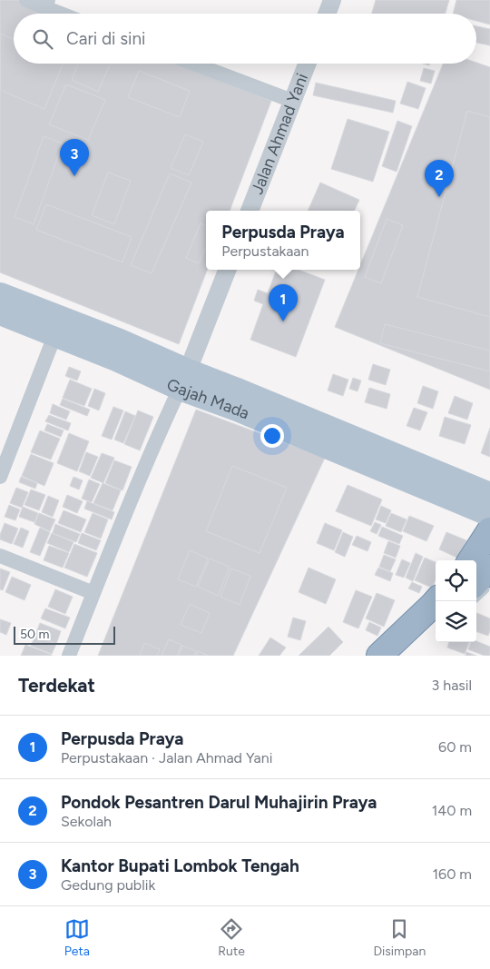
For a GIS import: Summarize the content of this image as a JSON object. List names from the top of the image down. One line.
{"streets":{"main road":["Gajah Mada"],"street":["Jalan Ahmad Yani"]},"scale_bar":"50 m","page":{"search":"Cari di sini","pins":["3","2","1"],"popup":["Perpusda Praya","Perpustakaan"],"scale":"50 m","heading":["Terdekat","3 hasil"],"list":[{"mark":"1","name":"Perpusda Praya","note":"Perpustakaan · Jalan Ahmad Yani","value":"60 m"},{"mark":"2","name":"Pondok Pesantren Darul Muhajirin Praya","note":"Sekolah","value":"140 m"},{"mark":"3","name":"Kantor Bupati Lombok Tengah","note":"Gedung publik","value":"160 m"}],"nav":["Peta","Rute","Disimpan"]}}
